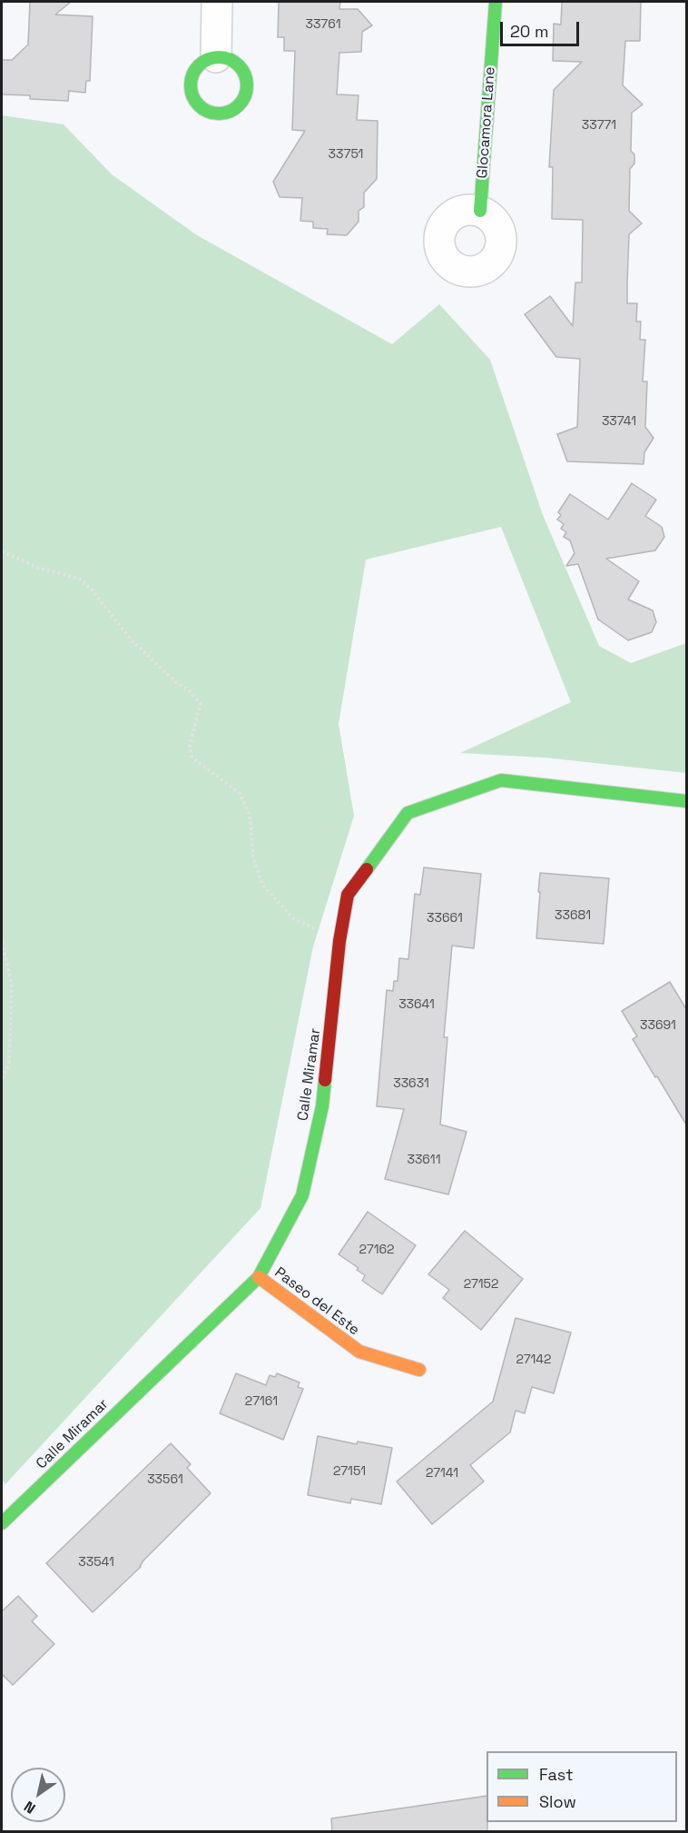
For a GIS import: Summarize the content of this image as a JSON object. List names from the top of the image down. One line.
{"streets":{"street":["Glocamora Lane","Calle Miramar","Paseo del Este"]},"crossings":[["Calle Miramar","Paseo del Este"]],"house_numbers":["33761","33771","33751","33741","33681","33661","33641","33691","33631","33611","27162","27152","27142","27161","27151","27141","33561","33541"],"legend":["Fast","Slow"],"scale_bar":"20 m","north":"bottom left"}
